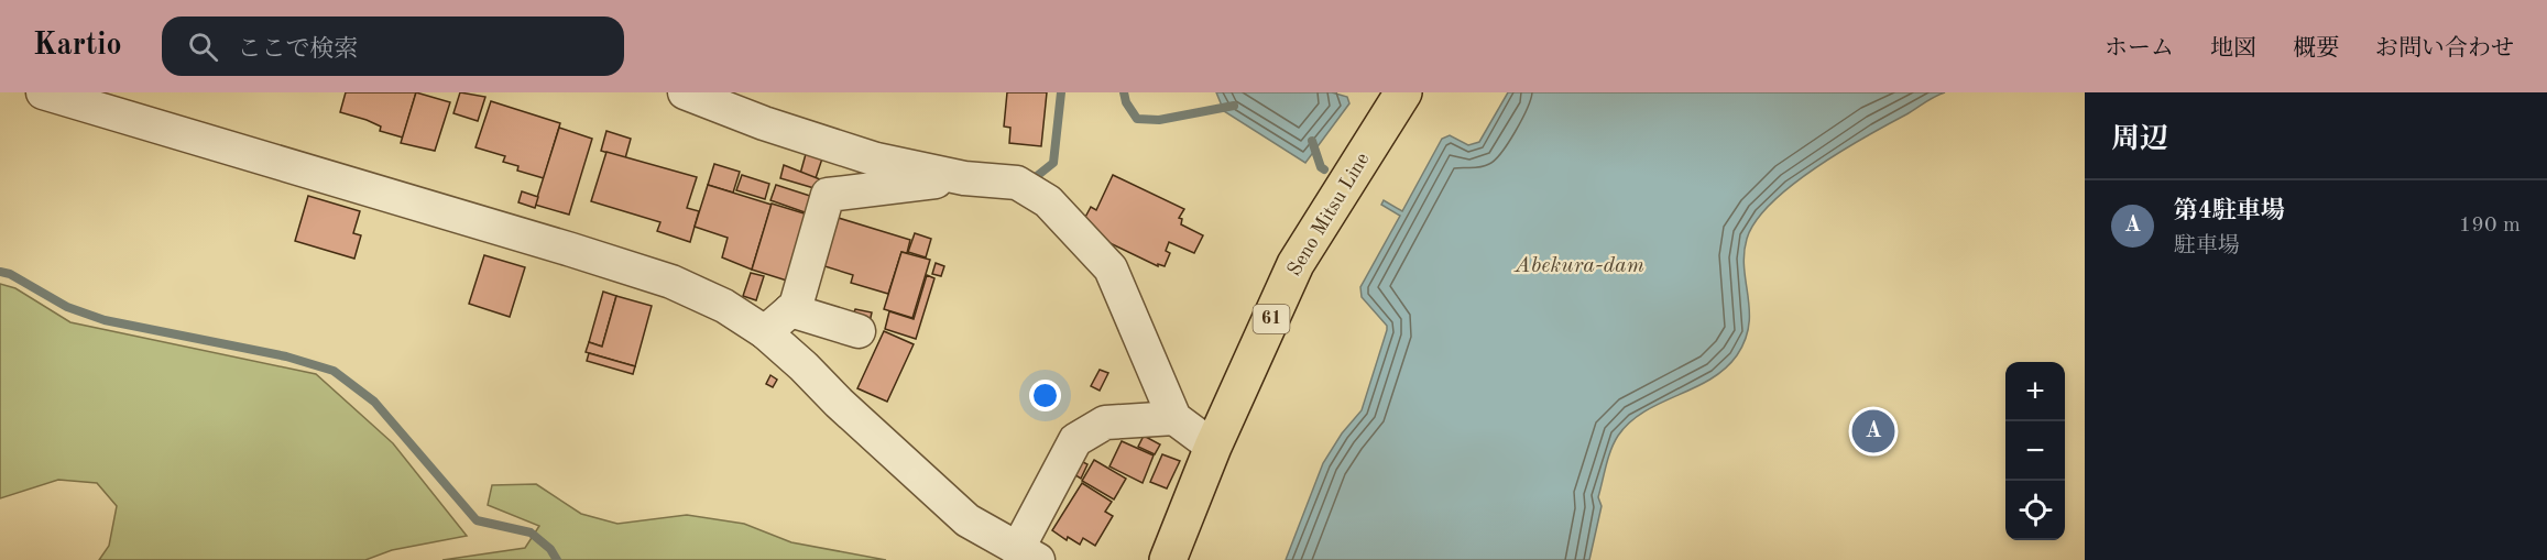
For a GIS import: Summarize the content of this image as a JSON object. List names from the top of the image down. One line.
{"streets":{"main road":["Seno Mitsu Line","61"]},"water":["Abekura-dam"],"page":{"header":"Kartio","search":"ここで検索","nav":["ホーム","地図","概要","お問い合わせ"],"heading":"周辺","list":[{"mark":"A","name":"第4駐車場","note":"駐車場","value":"190 m"}],"map_buttons":["+","−"],"pins":"A"}}
